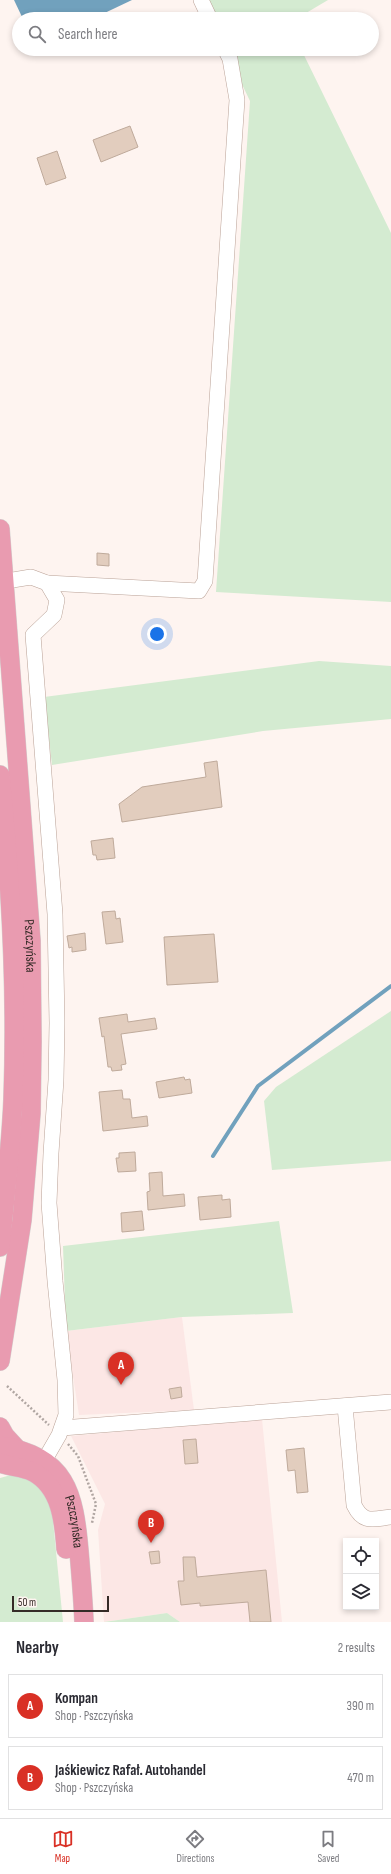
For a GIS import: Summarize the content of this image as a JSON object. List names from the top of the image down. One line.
{"streets":{"main road":["Pszczyńska"]},"scale_bar":"50 m","page":{"search":"Search here","pins":["A","B"],"scale":"50 m","heading":["Nearby","2 results"],"list":[{"mark":"A","name":"Kompan","note":"Shop · Pszczyńska","value":"390 m"},{"mark":"B","name":"Jaśkiewicz Rafał. Autohandel","note":"Shop · Pszczyńska","value":"470 m"}],"nav":["Map","Directions","Saved"]}}
